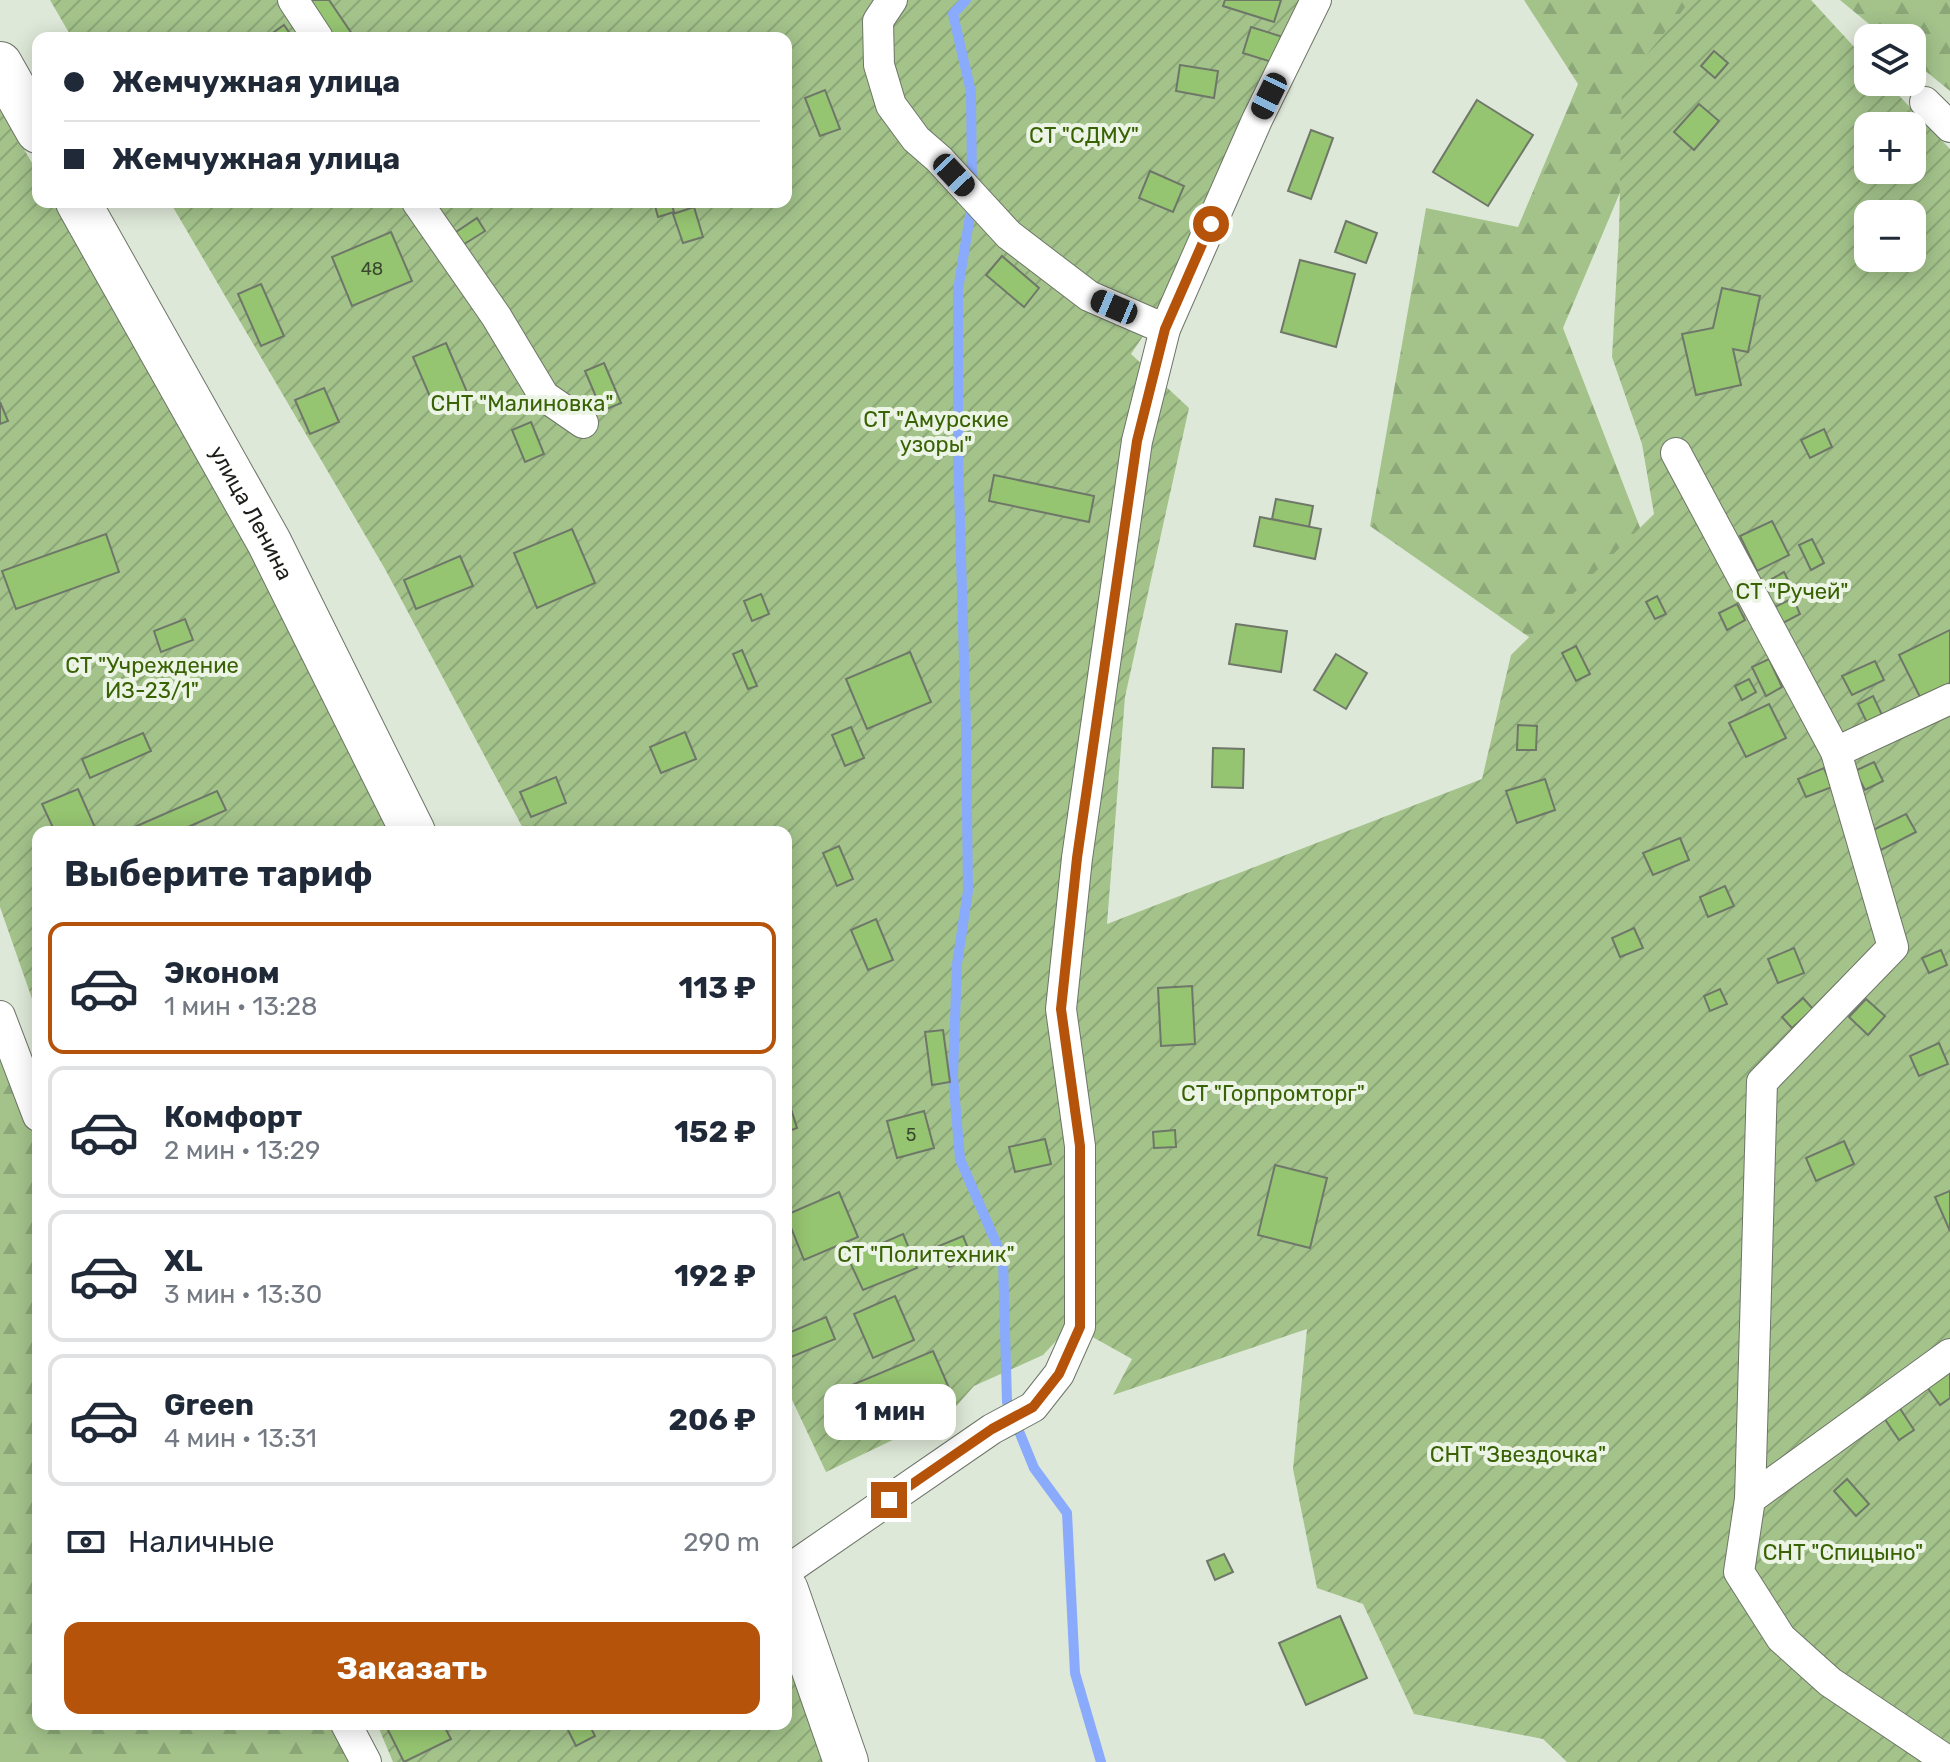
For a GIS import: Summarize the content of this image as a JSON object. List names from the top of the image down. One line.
{"streets":{"street":["улица Ленина"]},"parks":["СТ \"СДМУ\"","СНТ \"Малиновка\"","СТ \"Амурские узоры\"","СТ \"Ручей\"","СТ \"Учреждение ИЗ-23/1\"","СТ \"Горпромторг\"","СТ \"Политехник\"","СНТ \"Звездочка\"","СНТ \"Спицыно\""],"house_numbers":["48","5"],"page":{"map_buttons":["+","−"],"banner":["Жемчужная улица","Жемчужная улица"],"heading":"Выберите тариф","list":[{"name":"Эконом","note":"1 мин · 13:28","value":"113 ₽"},{"name":"Комфорт","note":"2 мин · 13:29","value":"152 ₽"},{"name":"XL","note":"3 мин · 13:30","value":"192 ₽"},{"name":"Green","note":"4 мин · 13:31","value":"206 ₽"}],"bubble":"1 мин","pay":["Наличные","290 m"],"buttons":"Заказать"}}
